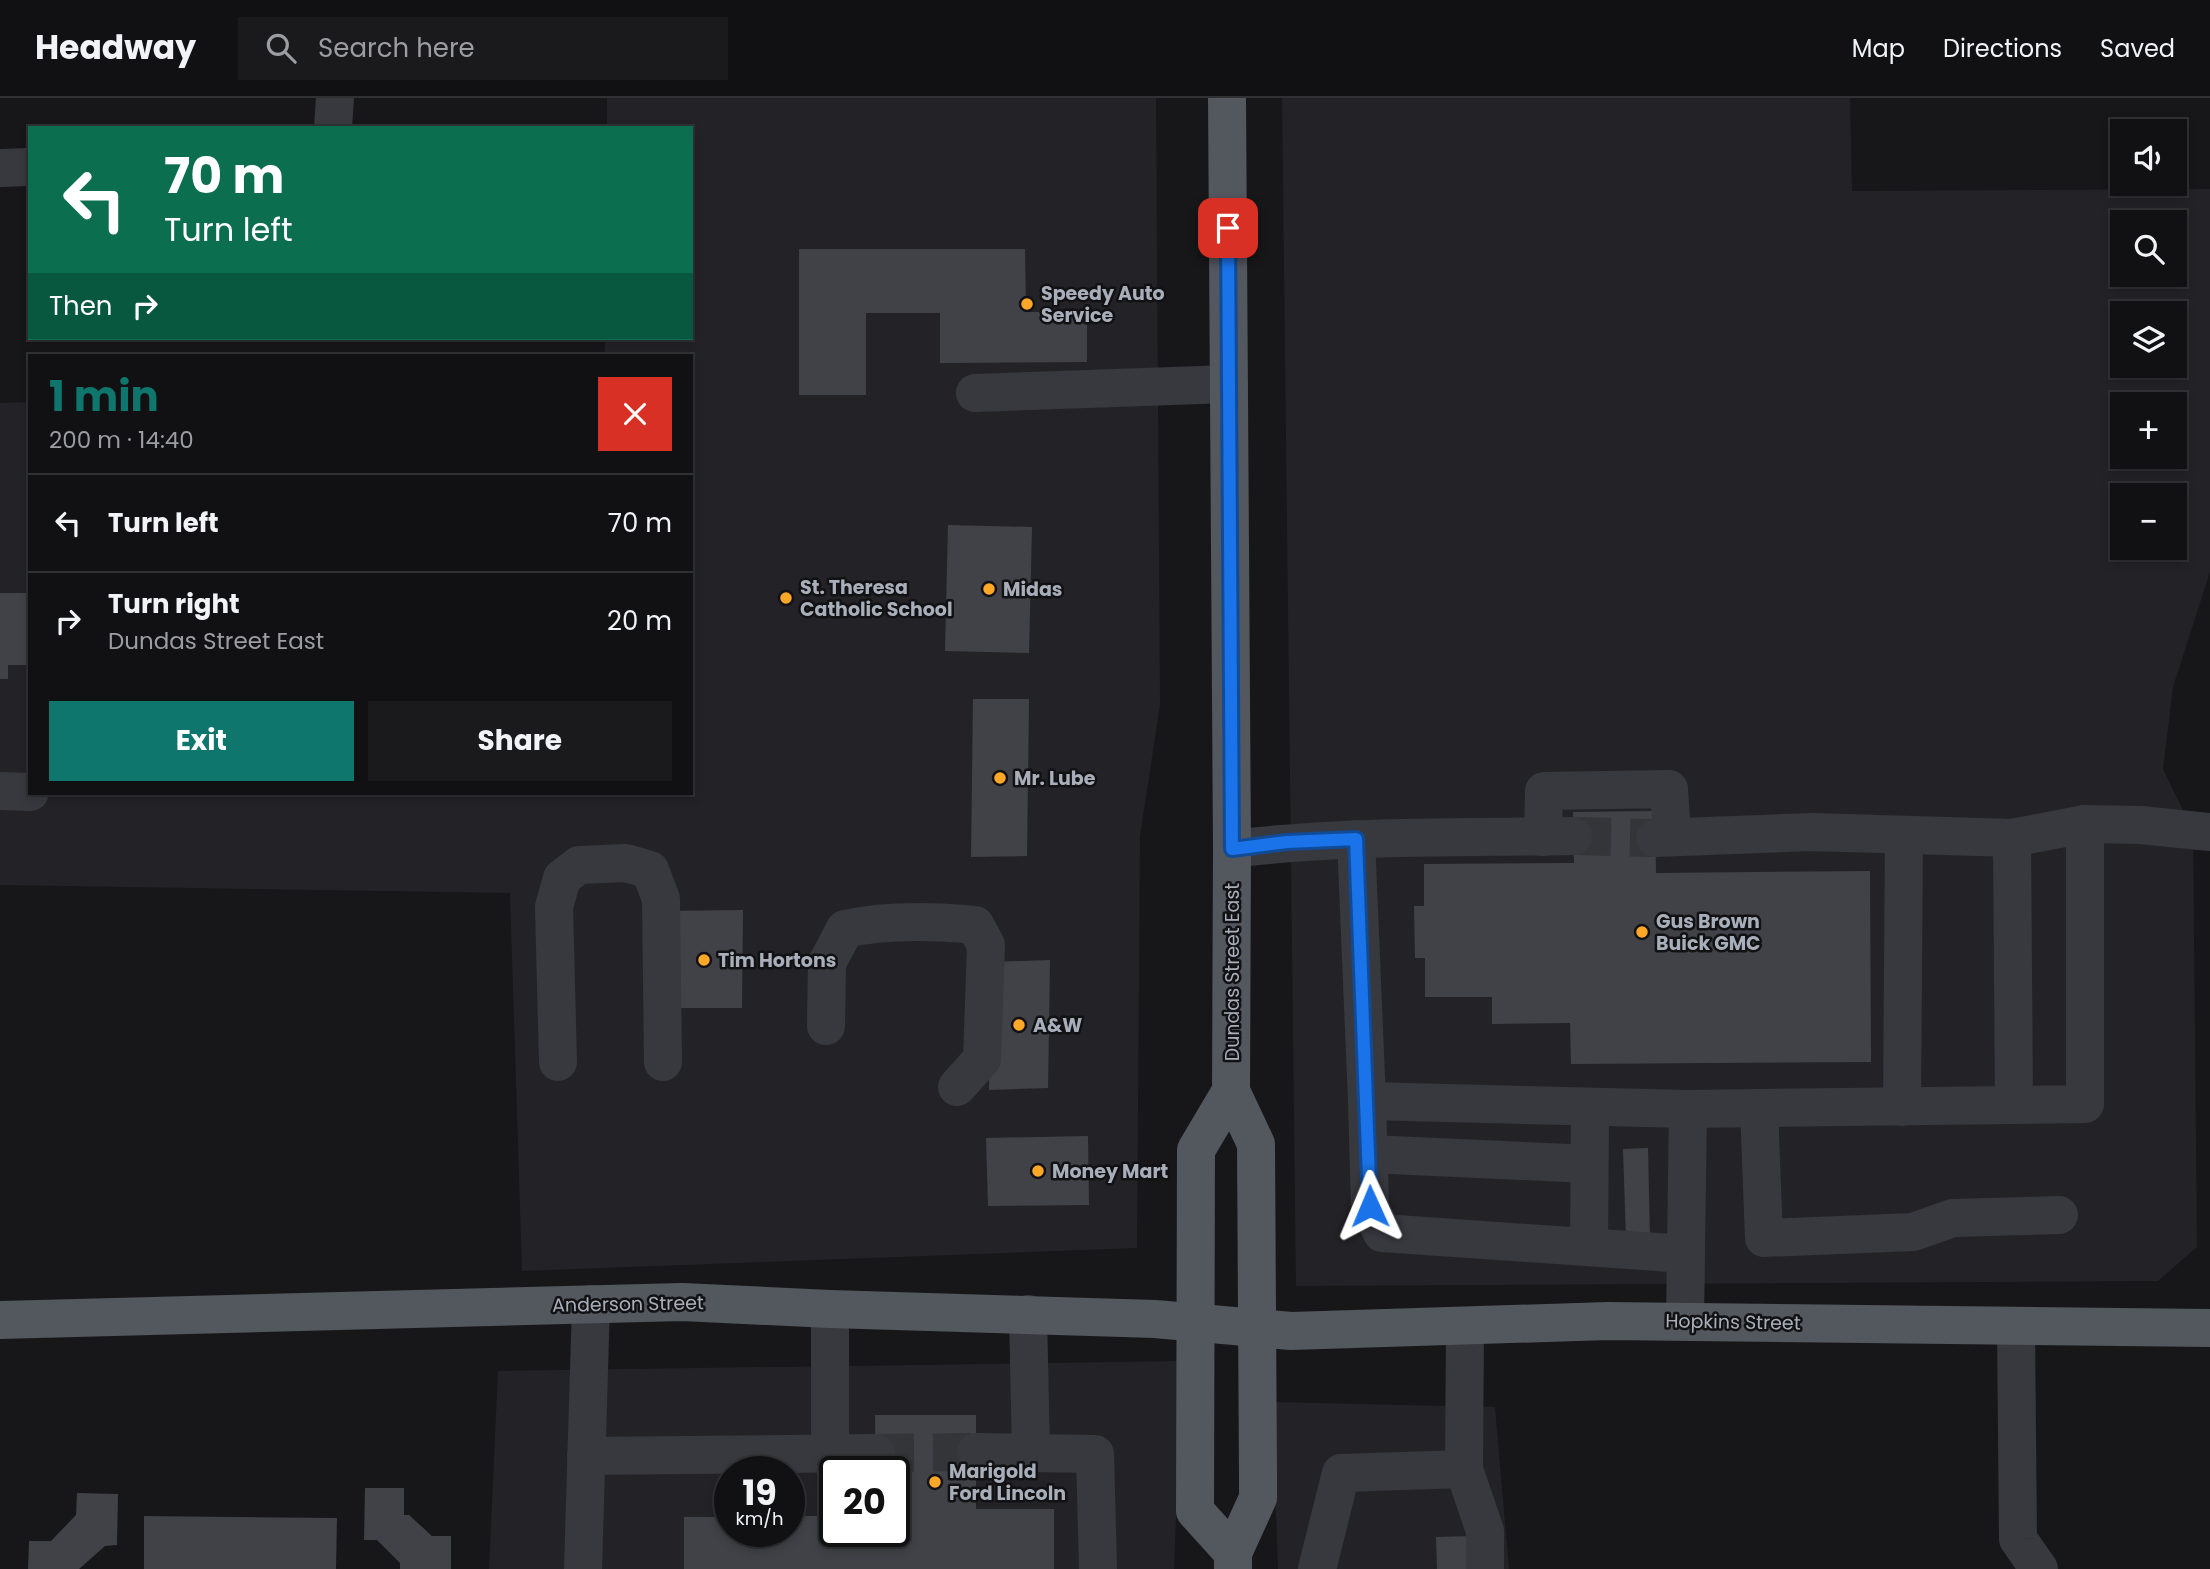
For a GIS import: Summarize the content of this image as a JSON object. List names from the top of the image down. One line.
{"streets":{"main road":["Dundas Street East","Anderson Street","Hopkins Street"]},"crossings":[["Dundas Street East","Anderson Street"],["Dundas Street East","Hopkins Street"],["Anderson Street","Hopkins Street"]],"places":["Speedy Auto Service","Midas","St. Theresa Catholic School","Mr. Lube","Gus Brown Buick GMC","Tim Hortons","A&W","Money Mart","Marigold Ford Lincoln"],"page":{"header":"Headway","search":"Search here","nav":["Map","Directions","Saved"],"map_buttons":["+","−"],"turn":["70 m","Turn left"],"then":"Then","heading":["1 min","200 m · 14:40"],"list":[{"name":"Turn left","value":"70 m"},{"name":"Turn right","note":"Dundas Street East","value":"20 m"}],"buttons":["Exit","Share"],"speed":"19 km/h","limit":"20"}}
